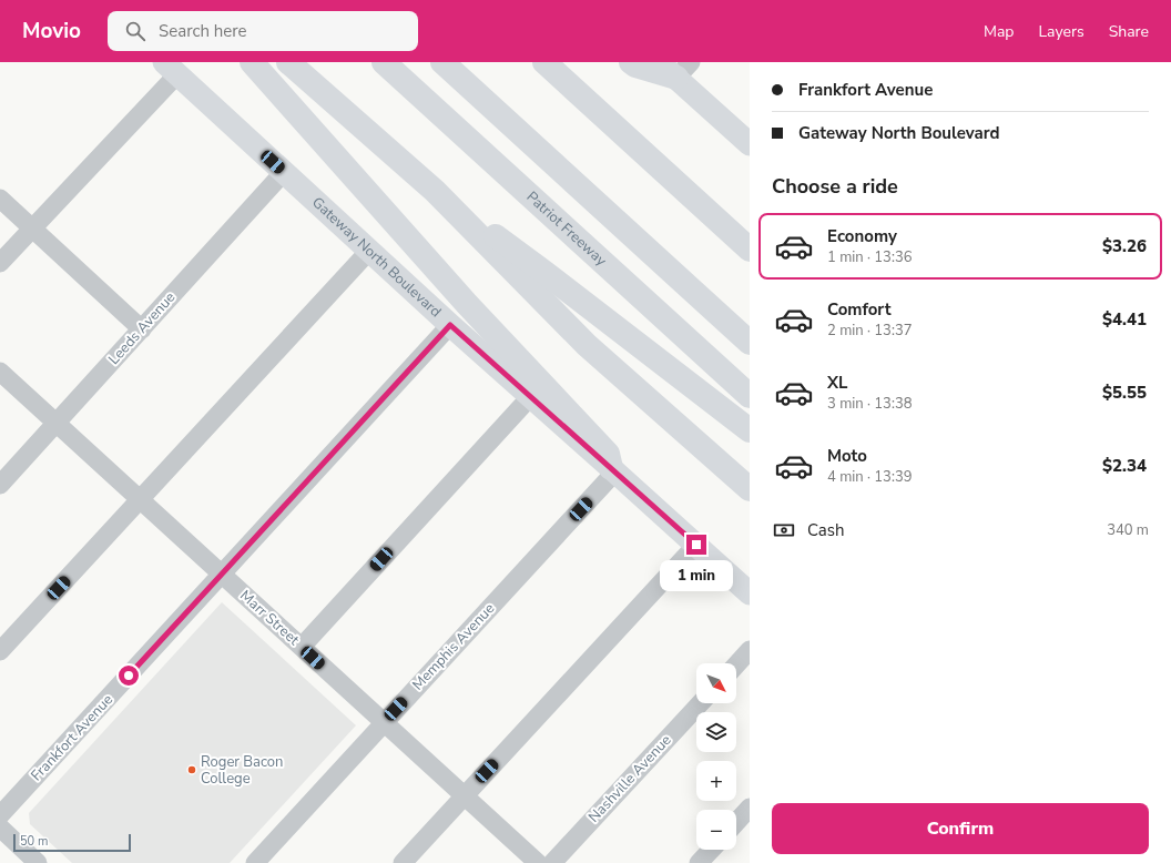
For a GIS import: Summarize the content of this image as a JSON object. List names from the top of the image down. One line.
{"streets":{"highway":["Patriot Freeway"],"main road":["Gateway North Boulevard"],"street":["Leeds Avenue","Marr Street","Memphis Avenue","Frankfort Avenue","Nashville Avenue"]},"crossings":[["Gateway North Boulevard","Leeds Avenue"],["Gateway North Boulevard","Memphis Avenue"],["Gateway North Boulevard","Frankfort Avenue"],["Leeds Avenue","Marr Street"],["Marr Street","Memphis Avenue"],["Marr Street","Frankfort Avenue"]],"places":["Roger Bacon College"],"scale_bar":"50 m","north":"bottom right","page":{"header":"Movio","search":"Search here","nav":["Map","Layers","Share"],"banner":["Frankfort Avenue","Gateway North Boulevard"],"heading":"Choose a ride","list":[{"name":"Economy","note":"1 min · 13:36","value":"$3.26"},{"name":"Comfort","note":"2 min · 13:37","value":"$4.41"},{"name":"XL","note":"3 min · 13:38","value":"$5.55"},{"name":"Moto","note":"4 min · 13:39","value":"$2.34"}],"pay":["Cash","340 m"],"bubble":"1 min","map_buttons":["+","−"],"buttons":"Confirm","scale":"50 m"}}
